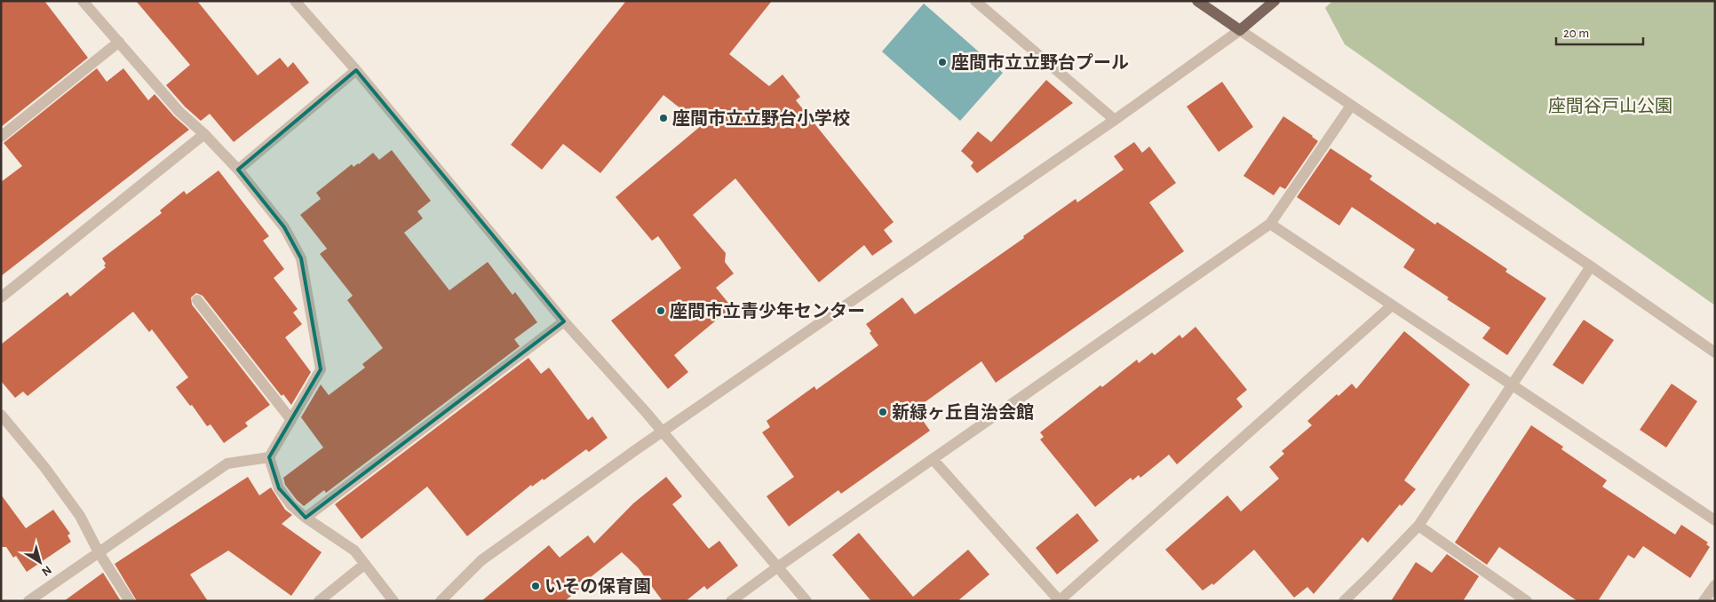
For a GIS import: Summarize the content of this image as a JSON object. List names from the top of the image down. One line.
{"parks":["座間谷戸山公園"],"places":["座間市立立野台プール","座間市立立野台小学校","座間市立青少年センター","新緑ヶ丘自治会館","いその保育園"],"scale_bar":"20 m","north":"bottom right"}
